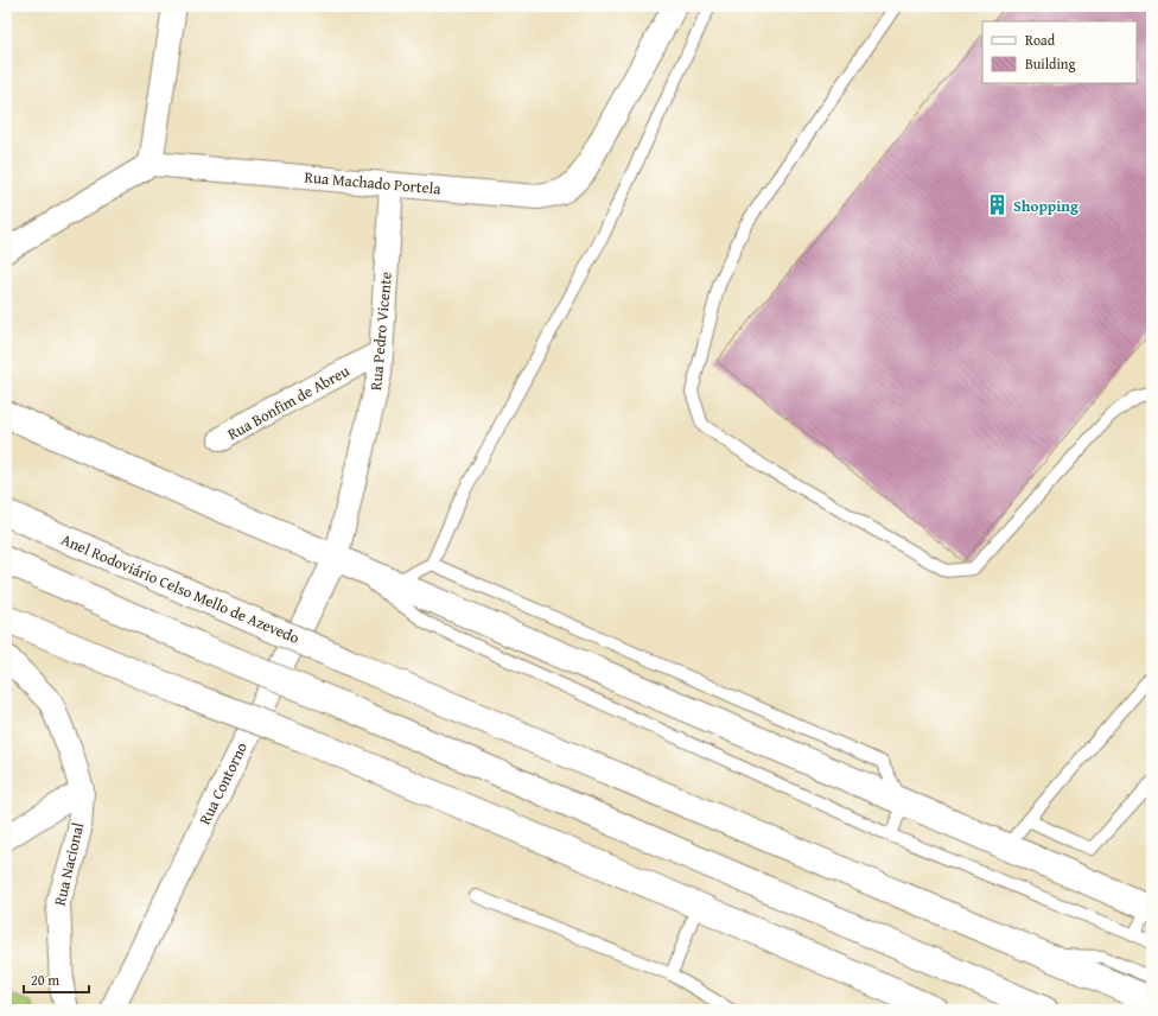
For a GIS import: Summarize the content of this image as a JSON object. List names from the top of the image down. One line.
{"streets":{"main road":["Anel Rodoviário Celso Mello de Azevedo"],"street":["Rua Machado Portela","Rua Pedro Vicente","Rua Bonfim de Abreu","Rua Contorno","Rua Nacional"]},"crossings":[["Rua Machado Portela","Rua Pedro Vicente"],["Rua Pedro Vicente","Rua Bonfim de Abreu"],["Rua Pedro Vicente","Rua Contorno"]],"places":{"building":["Shopping"]},"legend":["Road","Building"],"scale_bar":"20 m"}
